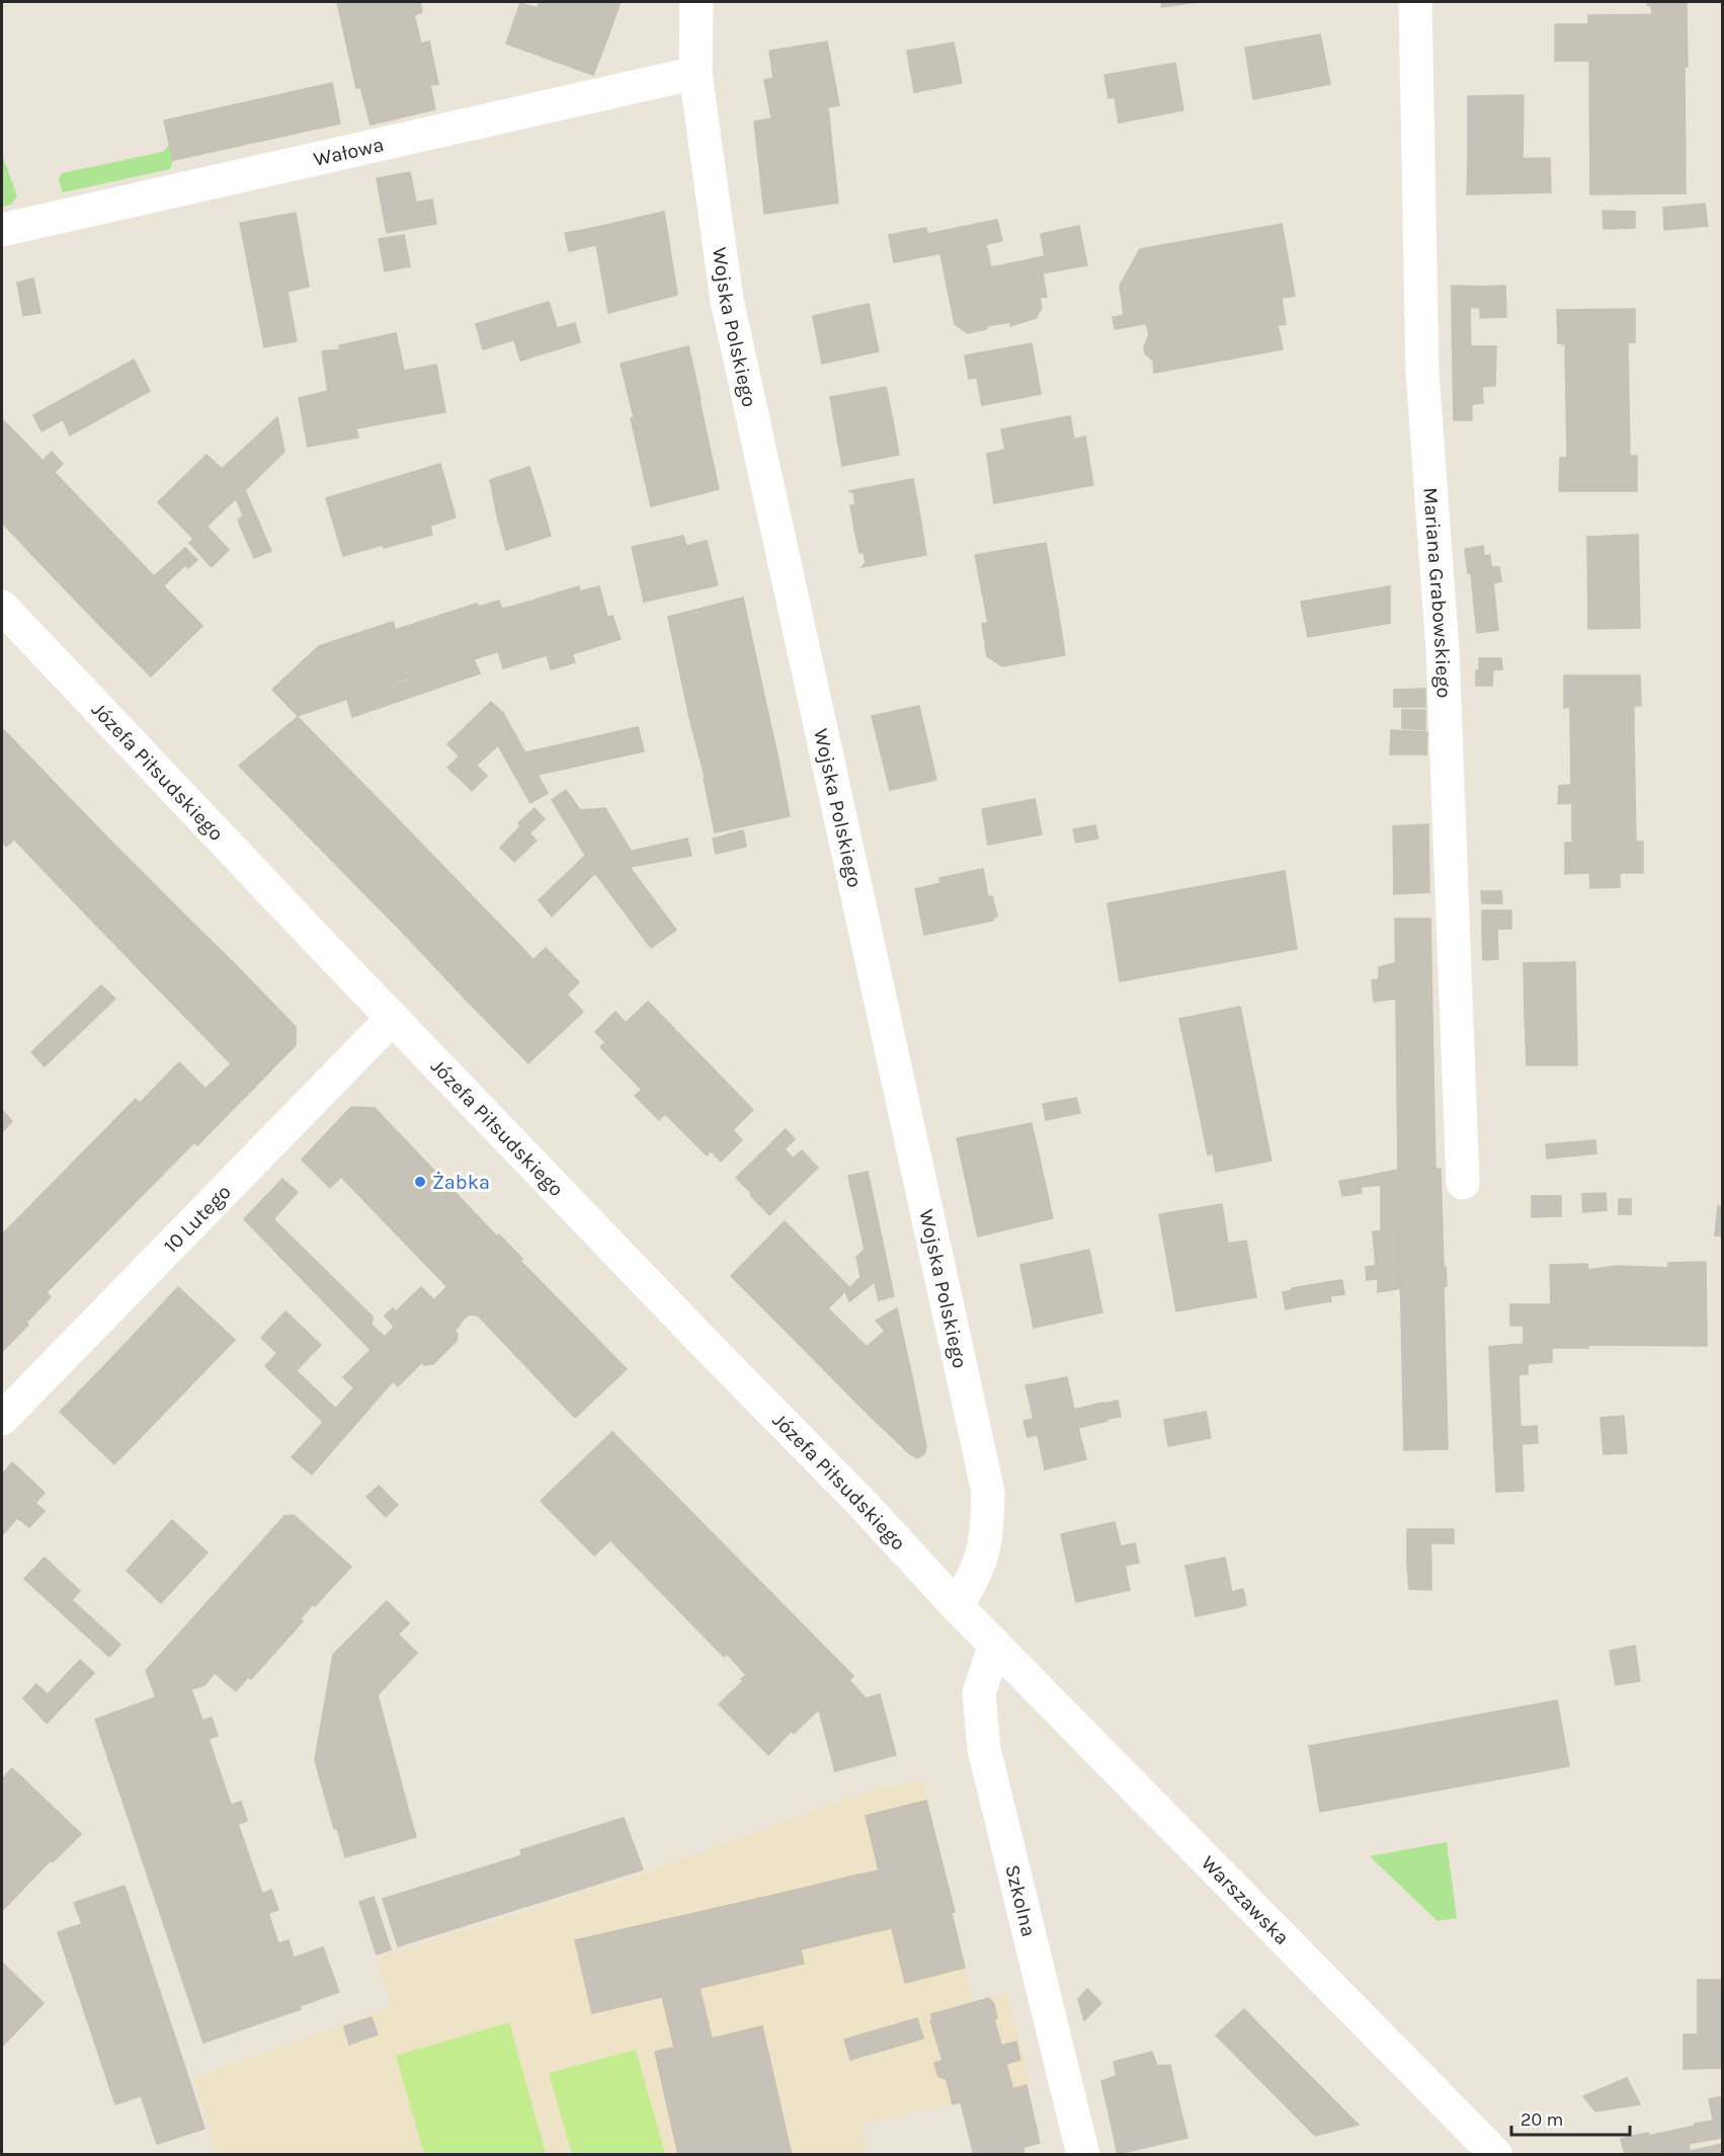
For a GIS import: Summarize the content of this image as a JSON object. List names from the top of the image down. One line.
{"streets":{"street":["Wałowa","Wojska Polskiego","Mariana Grabowskiego","Józefa Piłsudskiego","10 Lutego","Szkolna","Warszawska"]},"crossings":[["Wałowa","Wojska Polskiego"],["Wojska Polskiego","Józefa Piłsudskiego"],["Józefa Piłsudskiego","10 Lutego"],["Józefa Piłsudskiego","Szkolna"],["Józefa Piłsudskiego","Warszawska"],["Szkolna","Warszawska"]],"places":["Żabka"],"scale_bar":"20 m"}
